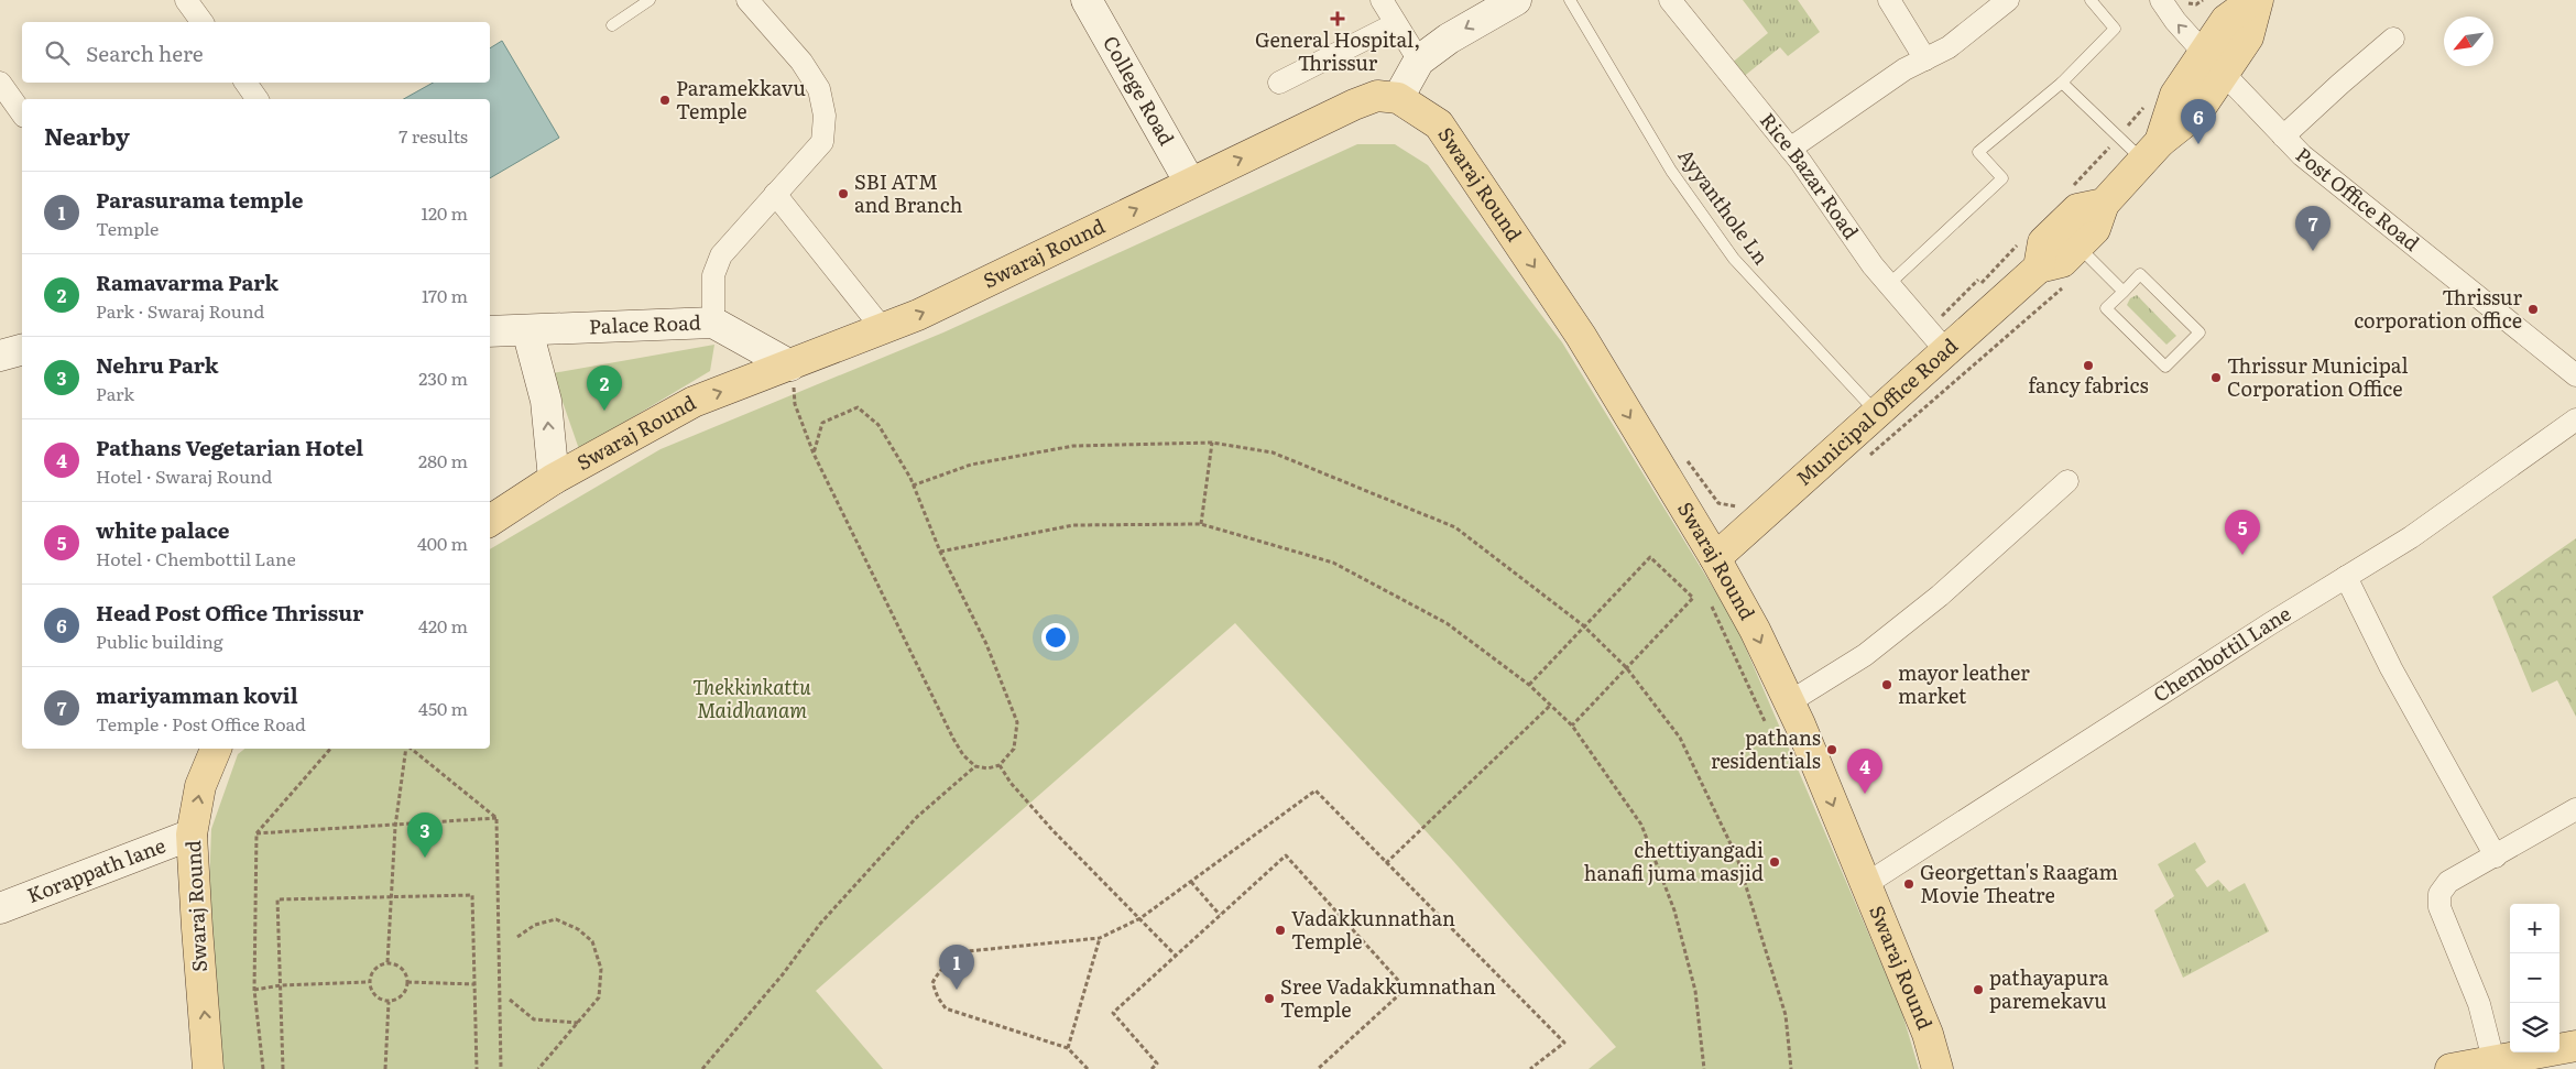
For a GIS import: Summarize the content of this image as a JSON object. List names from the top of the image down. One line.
{"streets":{"main road":["College Road","Swaraj Round","Palace Road","Municipal Office Road","Korappath lane"],"street":["Rice Bazar Road","Post Office Road","Chembottil Lane"],"lane":["Ayyanthole Ln"]},"crossings":[["College Road","Swaraj Round"],["Rice Bazar Road","Municipal Office Road"],["Swaraj Round","Palace Road"],["Swaraj Round","Municipal Office Road"],["Swaraj Round","Chembottil Lane"],["Swaraj Round","Korappath lane"],["Post Office Road","Municipal Office Road"],["Ayyanthole Ln","Municipal Office Road"]],"parks":["Thekkinkattu Maidhanam"],"places":{"health":["General Hospital, Thrissur"],"other":["Paramekkavu Temple","SBI ATM and Branch","Thrissur corporation office","fancy fabrics","Thrissur Municipal Corporation Office","mayor leather market","pathans residentials","chettiyangadi hanafi juma masjid","Georgettan's Raagam Movie Theatre","Vadakkunnathan Temple","pathayapura paremekavu","Sree Vadakkumnathan Temple"]},"north":"bottom left","page":{"search":"Search here","pins":["6","7","2","5","4","3","1"],"heading":["Nearby","7 results"],"list":[{"mark":"1","name":"Parasurama temple","note":"Temple","value":"120 m"},{"mark":"2","name":"Ramavarma Park","note":"Park · Swaraj Round","value":"170 m"},{"mark":"3","name":"Nehru Park","note":"Park","value":"230 m"},{"mark":"4","name":"Pathans Vegetarian Hotel","note":"Hotel · Swaraj Round","value":"280 m"},{"mark":"5","name":"white palace","note":"Hotel · Chembottil Lane","value":"400 m"},{"mark":"6","name":"Head Post Office Thrissur","note":"Public building","value":"420 m"},{"mark":"7","name":"mariyamman kovil","note":"Temple · Post Office Road","value":"450 m"}],"map_buttons":["+","−"]}}
